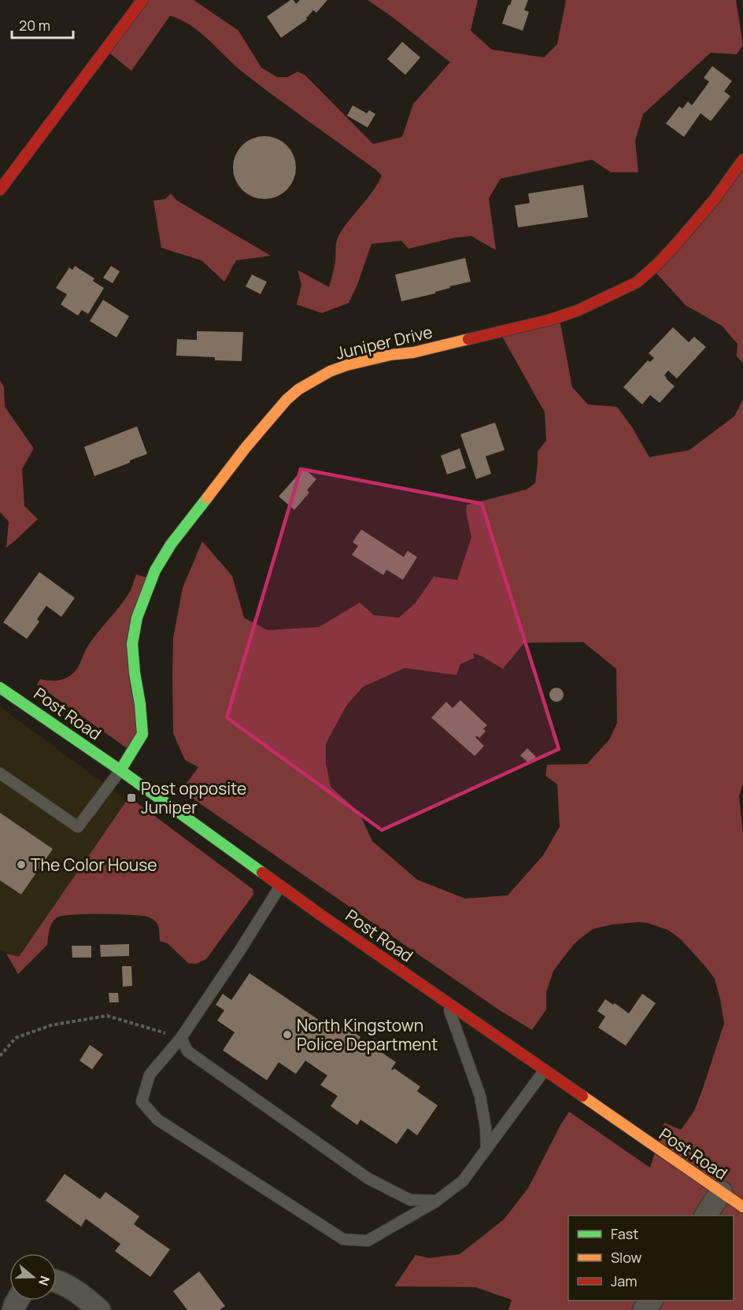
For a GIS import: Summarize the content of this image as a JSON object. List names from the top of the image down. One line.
{"streets":{"street":["Juniper Drive","Post Road"]},"crossings":[["Juniper Drive","Post Road"]],"places":{"transit":["Post opposite Juniper"],"other":["The Color House","North Kingstown Police Department"]},"legend":["Fast","Slow","Jam"],"scale_bar":"20 m","north":"right"}
